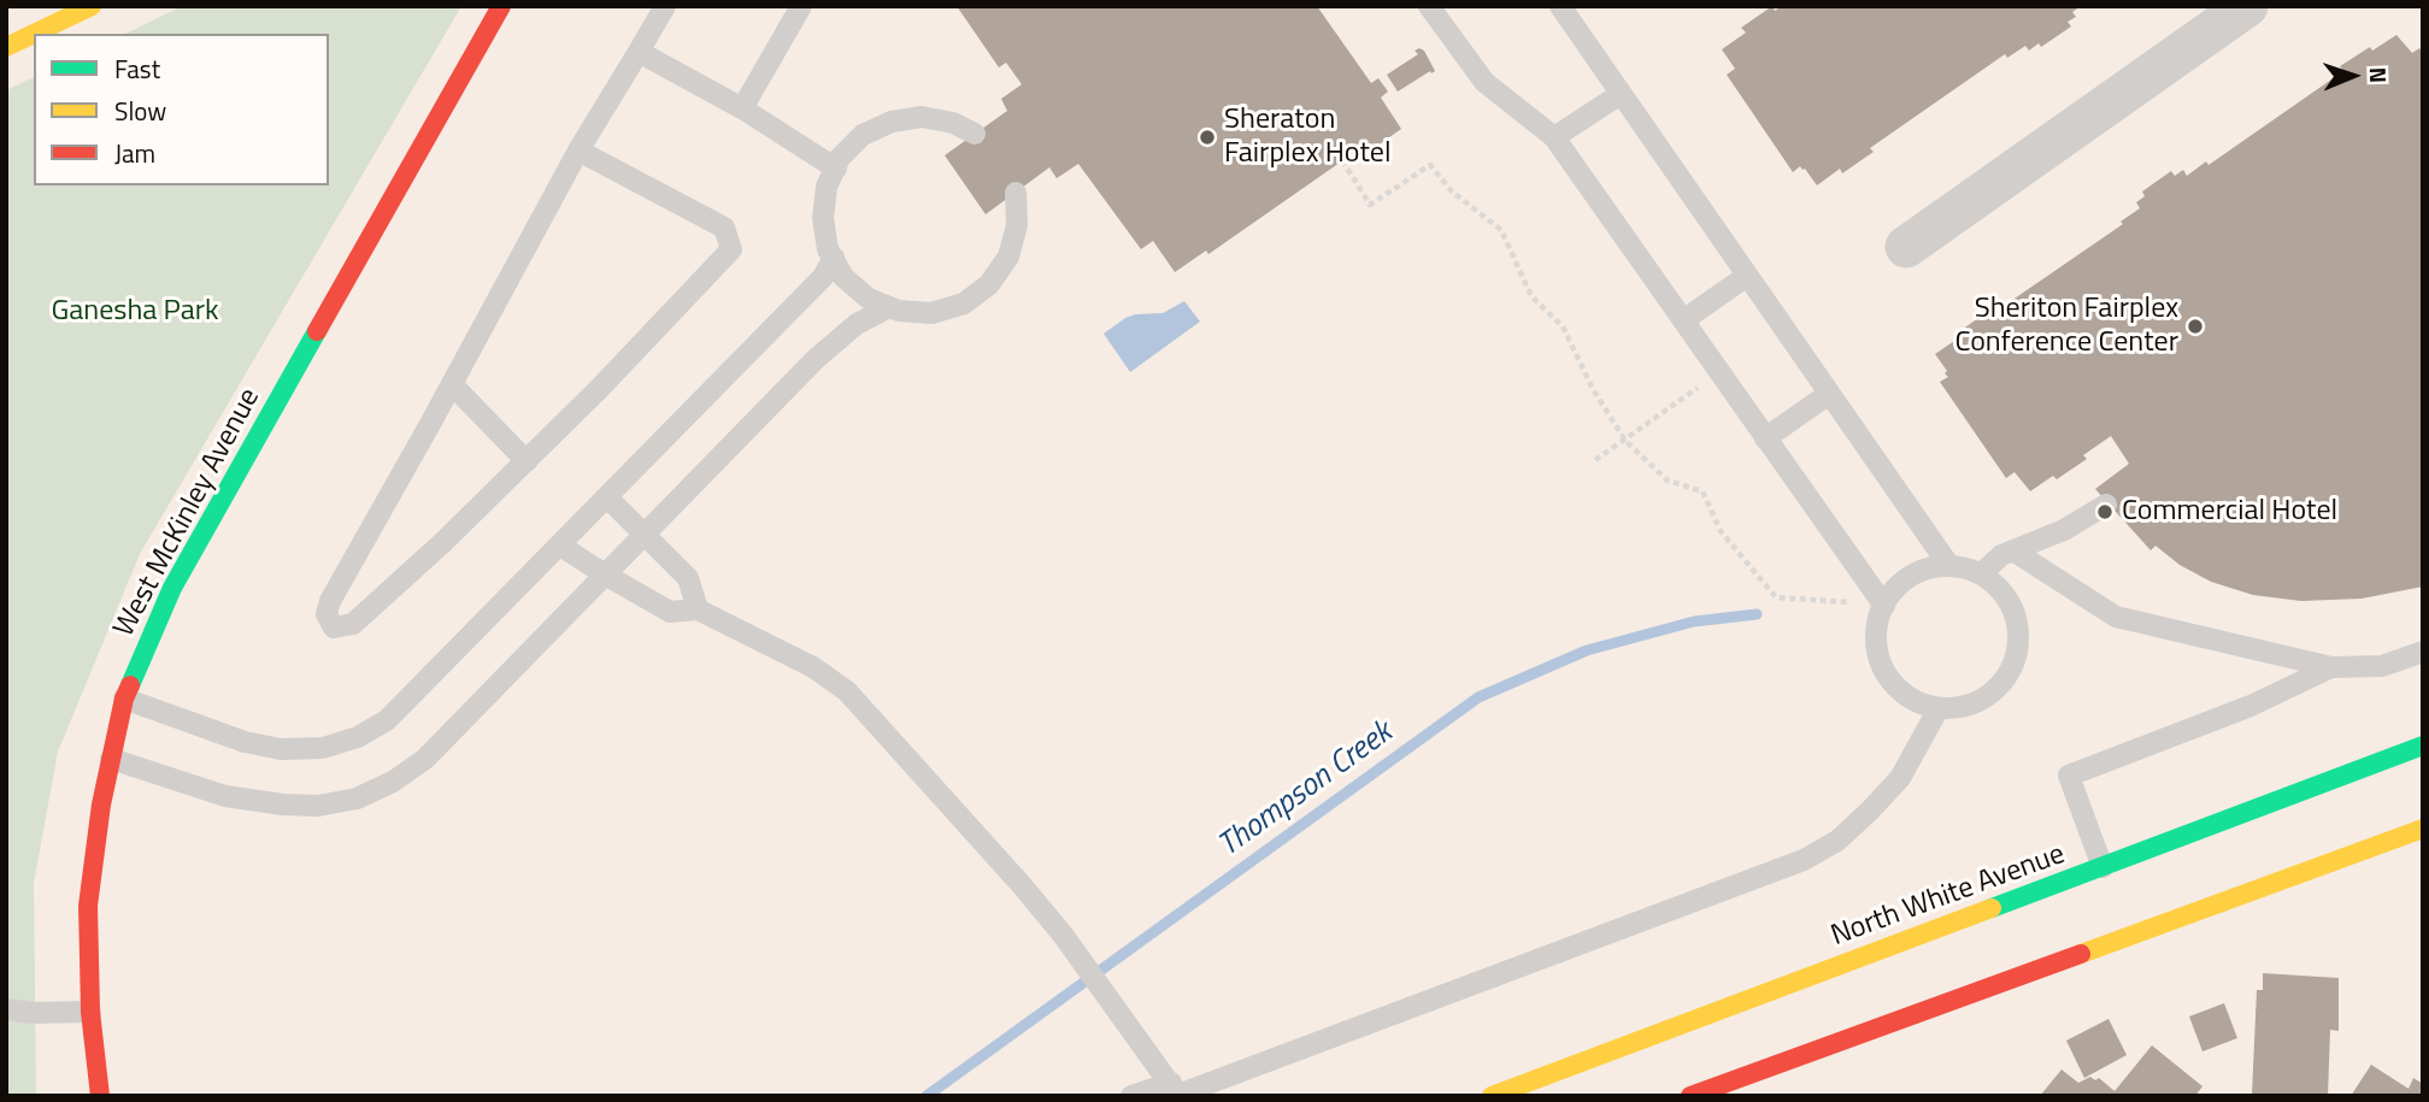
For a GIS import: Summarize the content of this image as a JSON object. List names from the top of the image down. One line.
{"streets":{"main road":["West McKinley Avenue","North White Avenue"]},"water":["Thompson Creek"],"parks":["Ganesha Park"],"places":["Sheraton Fairplex Hotel","Sheriton Fairplex Conference Center","Commercial Hotel"],"legend":["Fast","Slow","Jam"],"north":"right"}
